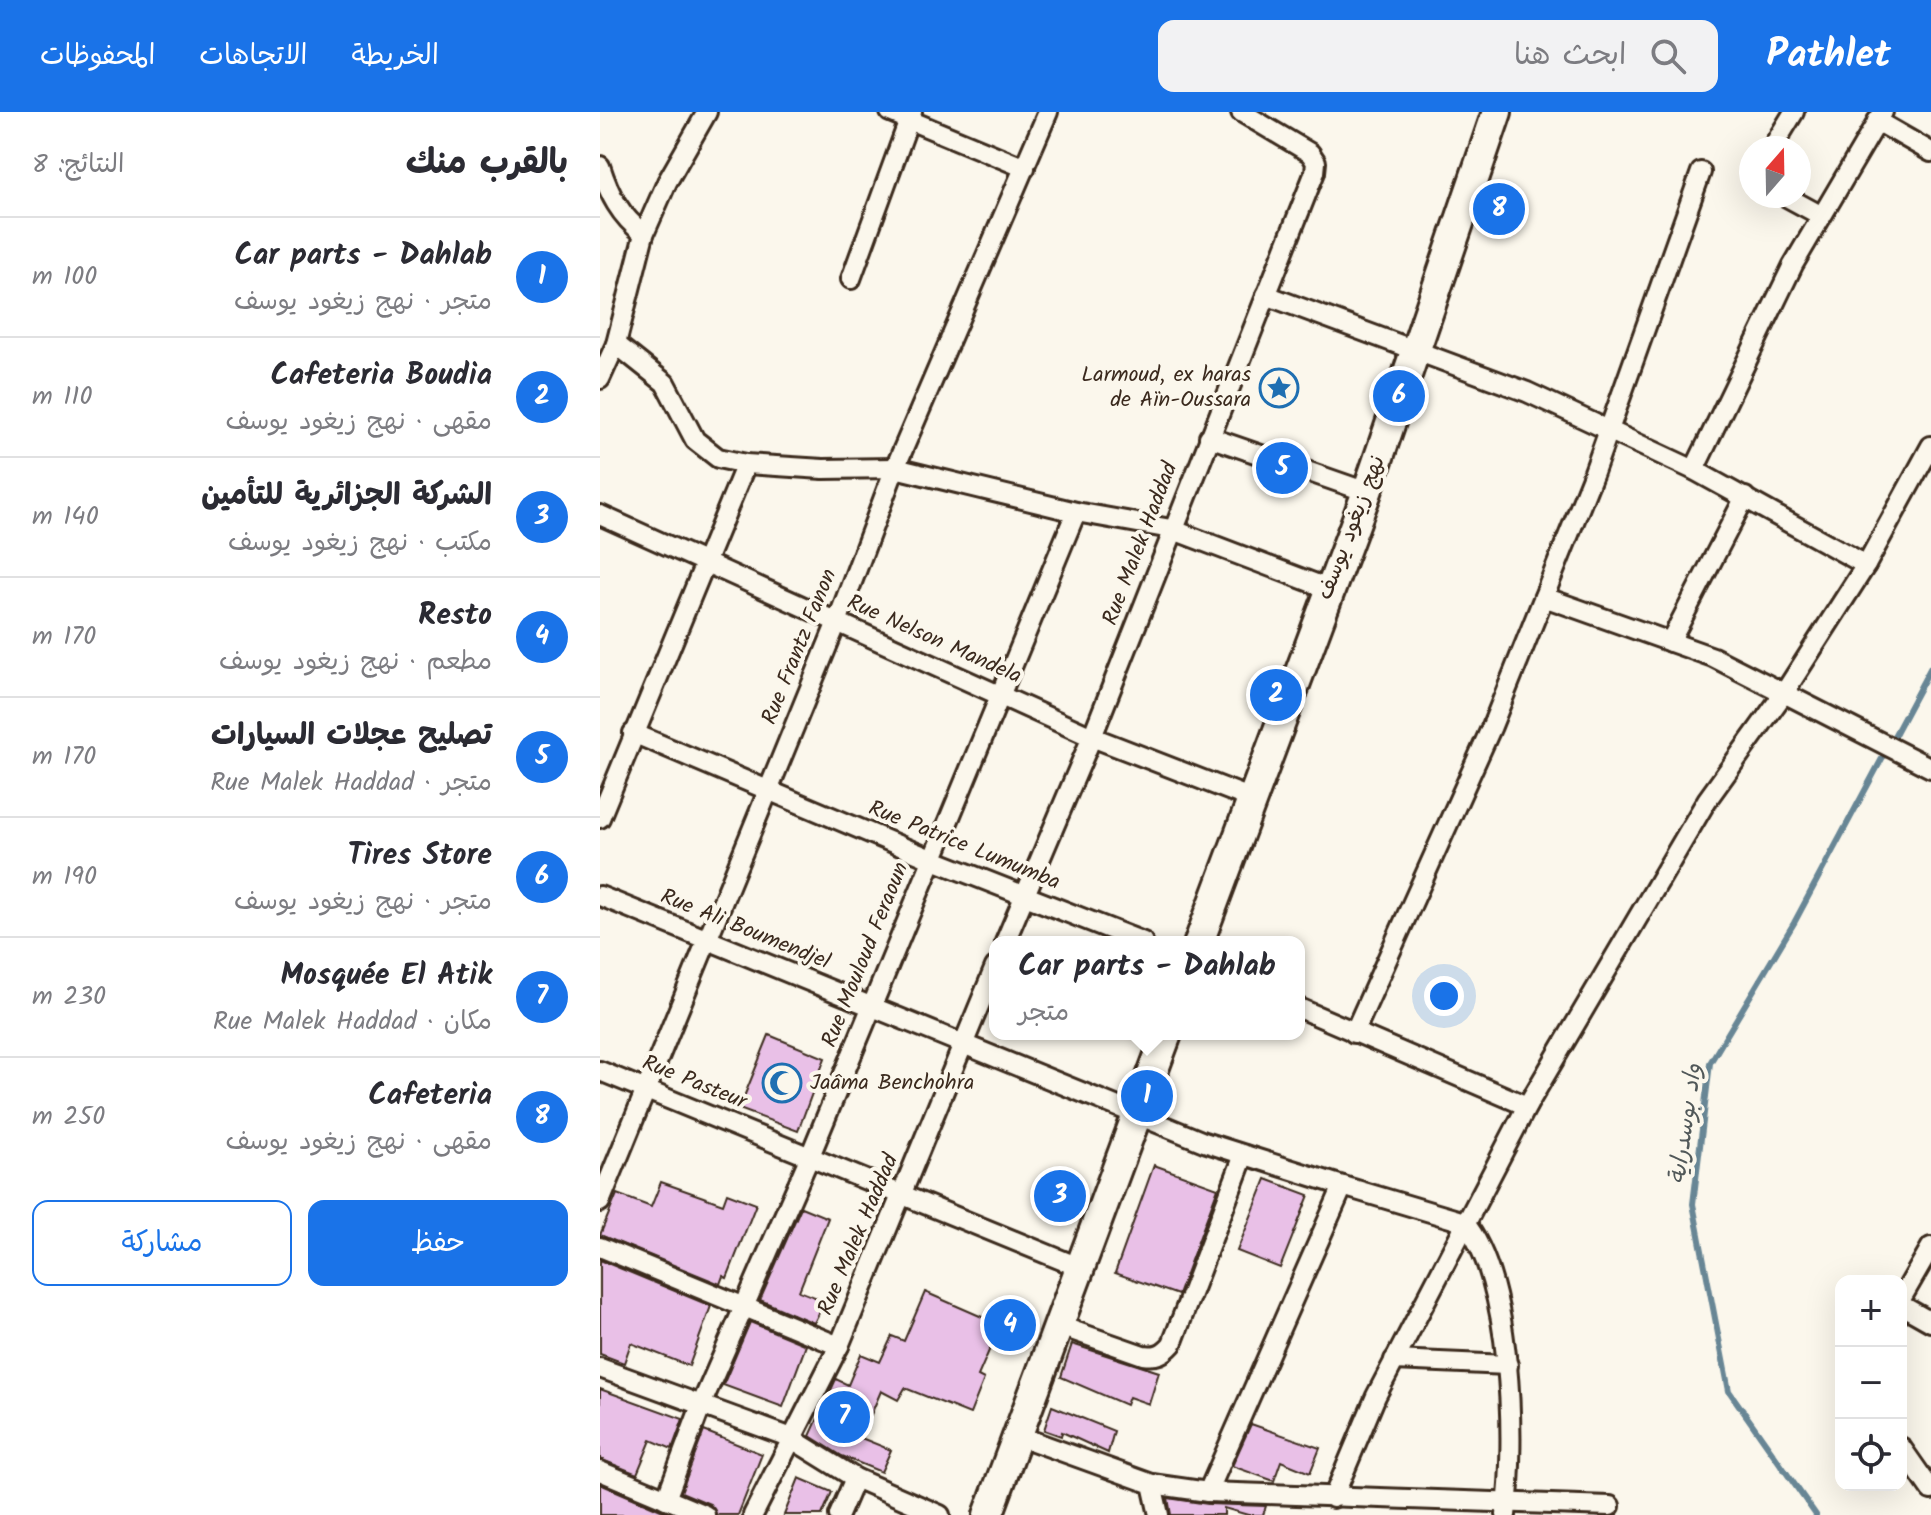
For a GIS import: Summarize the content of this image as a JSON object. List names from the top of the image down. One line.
{"streets":{"main road":["نهج زيغود يوسف"],"street":["Rue Malek Haddad","Rue Nelson Mandela","Rue Frantz Fanon","Rue Patrice Lumumba","Rue Ali Boumendjel","Rue Mouloud Feraoun","Rue Pasteur"]},"crossings":[["نهج زيغود يوسف","Rue Nelson Mandela"],["Rue Malek Haddad","Rue Nelson Mandela"],["Rue Malek Haddad","Rue Patrice Lumumba"],["Rue Malek Haddad","Rue Ali Boumendjel"],["Rue Malek Haddad","Rue Pasteur"],["Rue Nelson Mandela","Rue Frantz Fanon"],["Rue Nelson Mandela","Rue Mouloud Feraoun"],["Rue Frantz Fanon","Rue Patrice Lumumba"],["Rue Frantz Fanon","Rue Ali Boumendjel"],["Rue Frantz Fanon","Rue Pasteur"],["Rue Patrice Lumumba","Rue Mouloud Feraoun"],["Rue Ali Boumendjel","Rue Mouloud Feraoun"],["Rue Mouloud Feraoun","Rue Pasteur"]],"water":["واد بوسدراية"],"places":{"place":["Larmoud, ex haras de Aïn-Oussara"],"mosque":["Jaâma Benchohra"]},"north":"top","page":{"header":"Pathlet","search":"ابحث هنا","nav":["الخريطة","الاتجاهات","المحفوظات"],"heading":["بالقرب منك","النتائج: 8"],"pins":["8","6","5","2","1","3","4","7"],"list":[{"mark":"1","name":"Car parts - Dahlab","note":"متجر · نهج زيغود يوسف","value":"100 m"},{"mark":"2","name":"Cafeteria Boudia","note":"مقهى · نهج زيغود يوسف","value":"110 m"},{"mark":"3","name":"الشركة الجزائرية للتأمين","note":"مكتب · نهج زيغود يوسف","value":"140 m"},{"mark":"4","name":"Resto","note":"مطعم · نهج زيغود يوسف","value":"170 m"},{"mark":"5","name":"تصليح عجلات السيارات","note":"متجر · Rue Malek Haddad","value":"170 m"},{"mark":"6","name":"Tires Store","note":"متجر · نهج زيغود يوسف","value":"190 m"},{"mark":"7","name":"Mosquée El Atik","note":"مكان · Rue Malek Haddad","value":"230 m"},{"mark":"8","name":"Cafeteria","note":"مقهى · نهج زيغود يوسف","value":"250 m"}],"popup":["Car parts - Dahlab","متجر"],"buttons":["حفظ","مشاركة"],"map_buttons":["+","−"]}}
